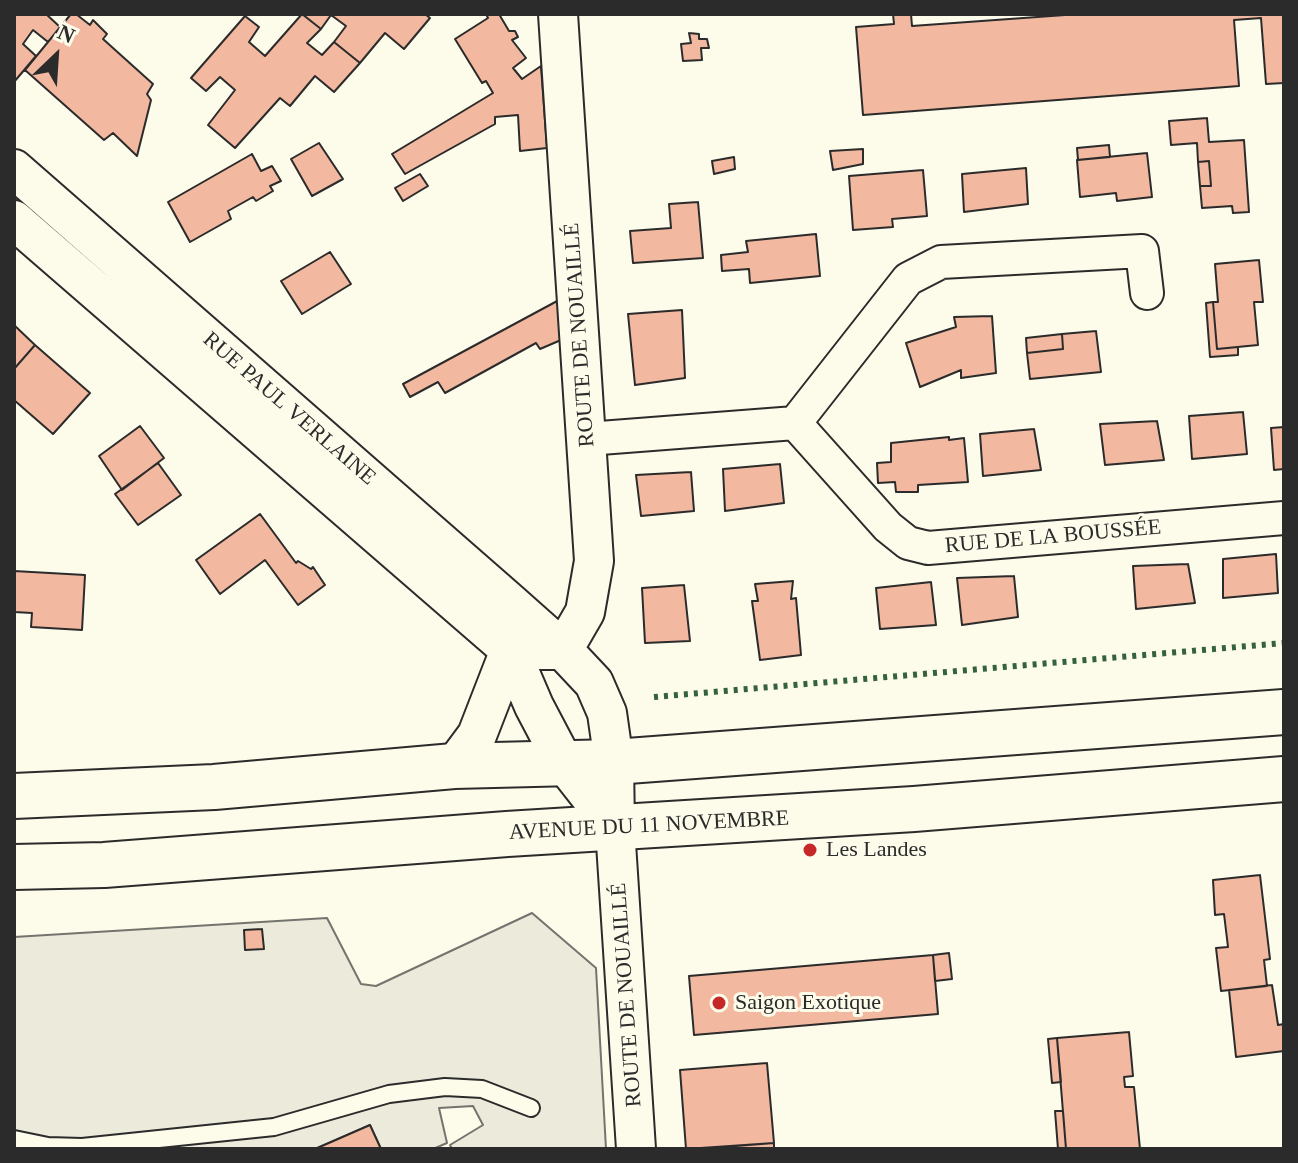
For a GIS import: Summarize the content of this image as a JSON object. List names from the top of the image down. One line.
{"streets":{"main road":["AVENUE DU 11 NOVEMBRE"],"street":["ROUTE DE NOUAILLÉ","RUE PAUL VERLAINE","RUE DE LA BOUSSÉE"]},"crossings":[["ROUTE DE NOUAILLÉ","RUE PAUL VERLAINE"],["ROUTE DE NOUAILLÉ","AVENUE DU 11 NOVEMBRE"],["RUE PAUL VERLAINE","AVENUE DU 11 NOVEMBRE"]],"places":["Les Landes","Saigon Exotique"],"north":"top right"}
